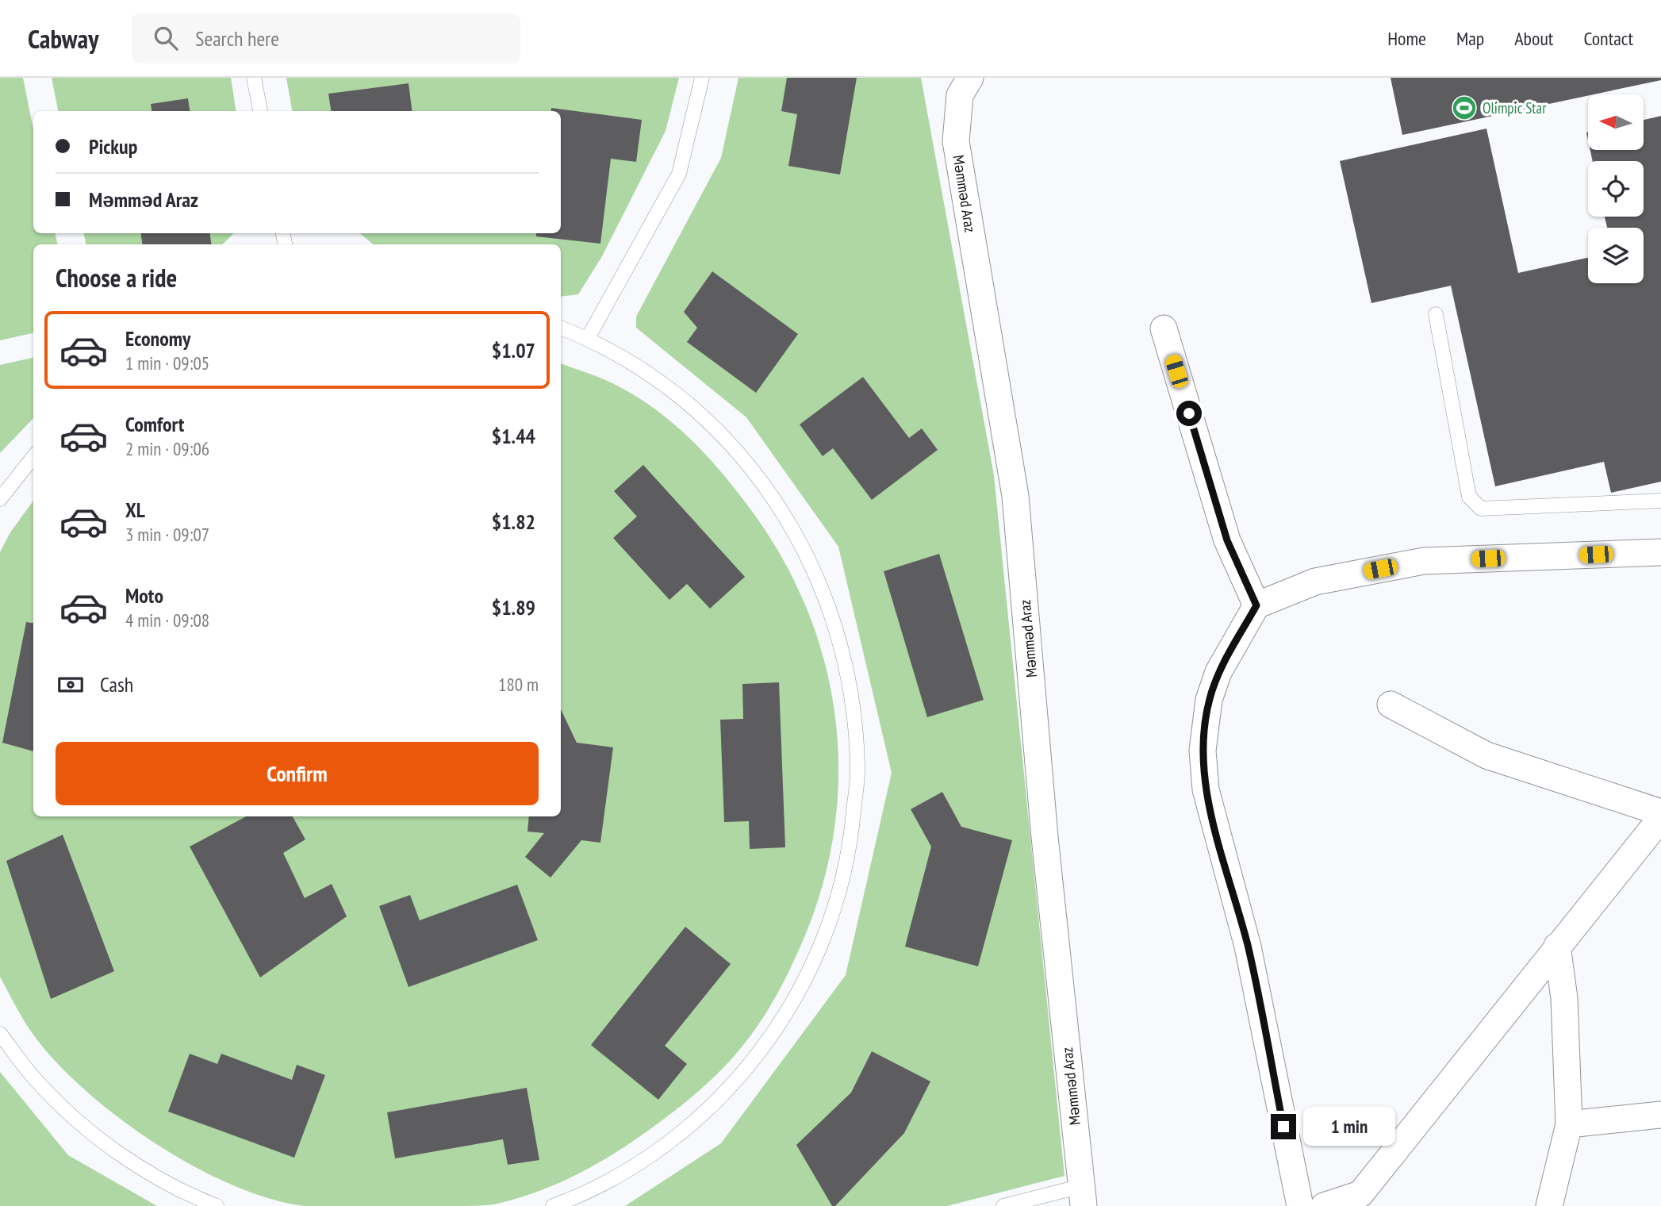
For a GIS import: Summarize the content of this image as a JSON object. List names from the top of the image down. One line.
{"streets":{"street":["Məmməd Araz"]},"places":{"sports":["Olimpic Star"]},"north":"left","page":{"header":"Cabway","search":"Search here","nav":["Home","Map","About","Contact"],"banner":["Pickup","Məmməd Araz"],"heading":"Choose a ride","list":[{"name":"Economy","note":"1 min · 09:05","value":"$1.07"},{"name":"Comfort","note":"2 min · 09:06","value":"$1.44"},{"name":"XL","note":"3 min · 09:07","value":"$1.82"},{"name":"Moto","note":"4 min · 09:08","value":"$1.89"}],"pay":["Cash","180 m"],"buttons":"Confirm","bubble":"1 min"}}
